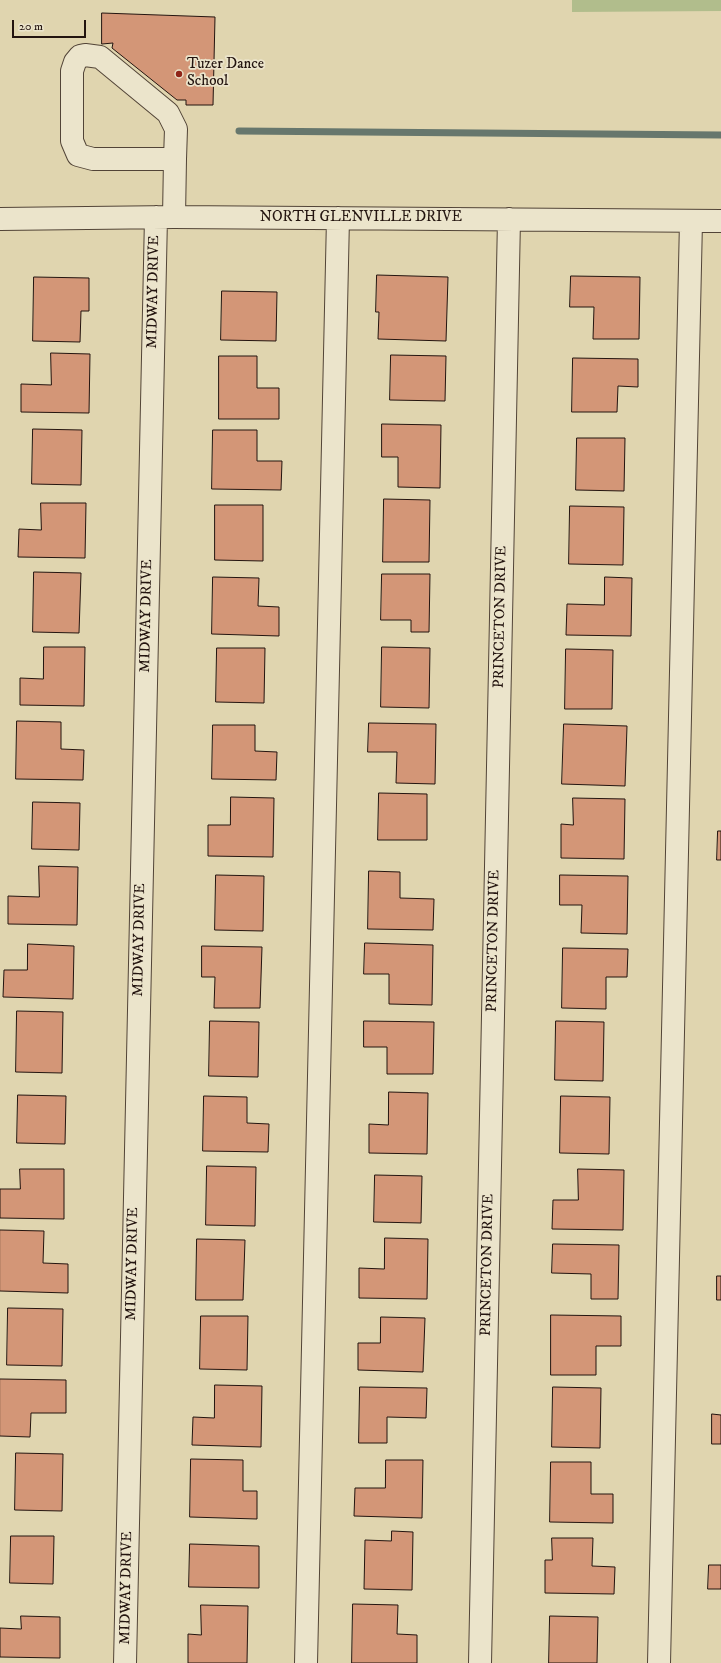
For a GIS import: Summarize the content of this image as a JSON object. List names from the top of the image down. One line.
{"streets":{"street":["NORTH GLENVILLE DRIVE","MIDWAY DRIVE","PRINCETON DRIVE"]},"crossings":[["NORTH GLENVILLE DRIVE","MIDWAY DRIVE"],["NORTH GLENVILLE DRIVE","PRINCETON DRIVE"]],"places":["Tuzer Dance School"],"scale_bar":"20 m"}
